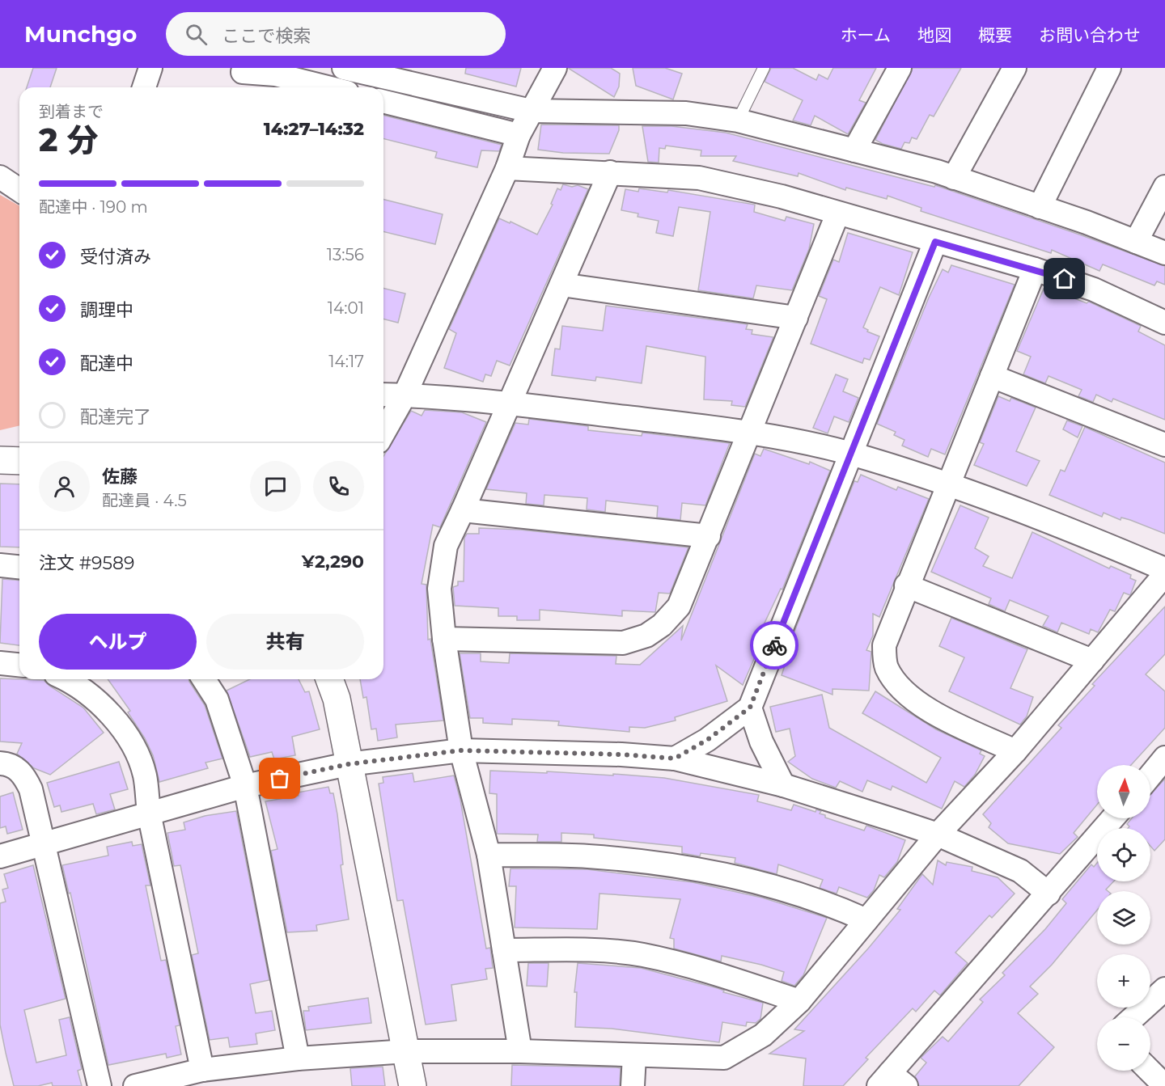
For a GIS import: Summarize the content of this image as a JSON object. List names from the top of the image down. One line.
{"north":"top","page":{"header":"Munchgo","search":"ここで検索","nav":["ホーム","地図","概要","お問い合わせ"],"heading":["2 分","到着まで","14:27–14:32"],"panel":["佐藤","配達員 · 4.5","注文 #9589","¥2,290"],"bar":"配達中 · 190 m","list":[["受付済み","13:56"],["調理中","14:01"],["配達中","14:17"],"配達完了"],"buttons":["ヘルプ","共有"],"map_buttons":["+","−"]}}
